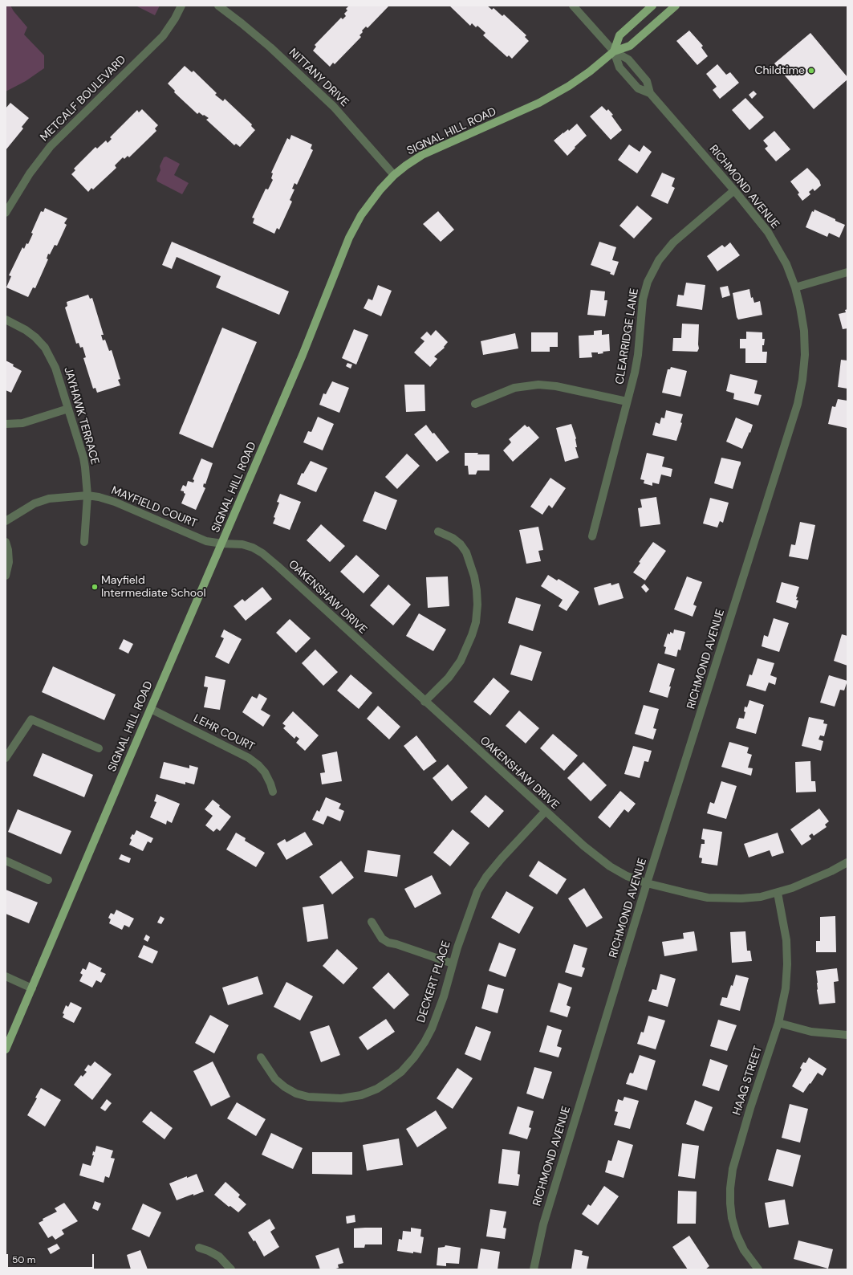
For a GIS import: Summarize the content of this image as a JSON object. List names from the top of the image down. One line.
{"streets":{"main road":["SIGNAL HILL ROAD"],"street":["NITTANY DRIVE","METCALF BOULEVARD","RICHMOND AVENUE","CLEARRIDGE LANE","JAYHAWK TERRACE","MAYFIELD COURT","OAKENSHAW DRIVE","LEHR COURT","DECKERT PLACE","HAAG STREET"]},"crossings":[["NITTANY DRIVE","SIGNAL HILL ROAD"],["SIGNAL HILL ROAD","RICHMOND AVENUE"],["SIGNAL HILL ROAD","MAYFIELD COURT"],["SIGNAL HILL ROAD","OAKENSHAW DRIVE"],["SIGNAL HILL ROAD","LEHR COURT"],["RICHMOND AVENUE","CLEARRIDGE LANE"],["RICHMOND AVENUE","OAKENSHAW DRIVE"],["JAYHAWK TERRACE","MAYFIELD COURT"],["MAYFIELD COURT","OAKENSHAW DRIVE"],["OAKENSHAW DRIVE","DECKERT PLACE"],["OAKENSHAW DRIVE","HAAG STREET"]],"places":["Childtime","Mayfield Intermediate School"],"scale_bar":"50 m"}
